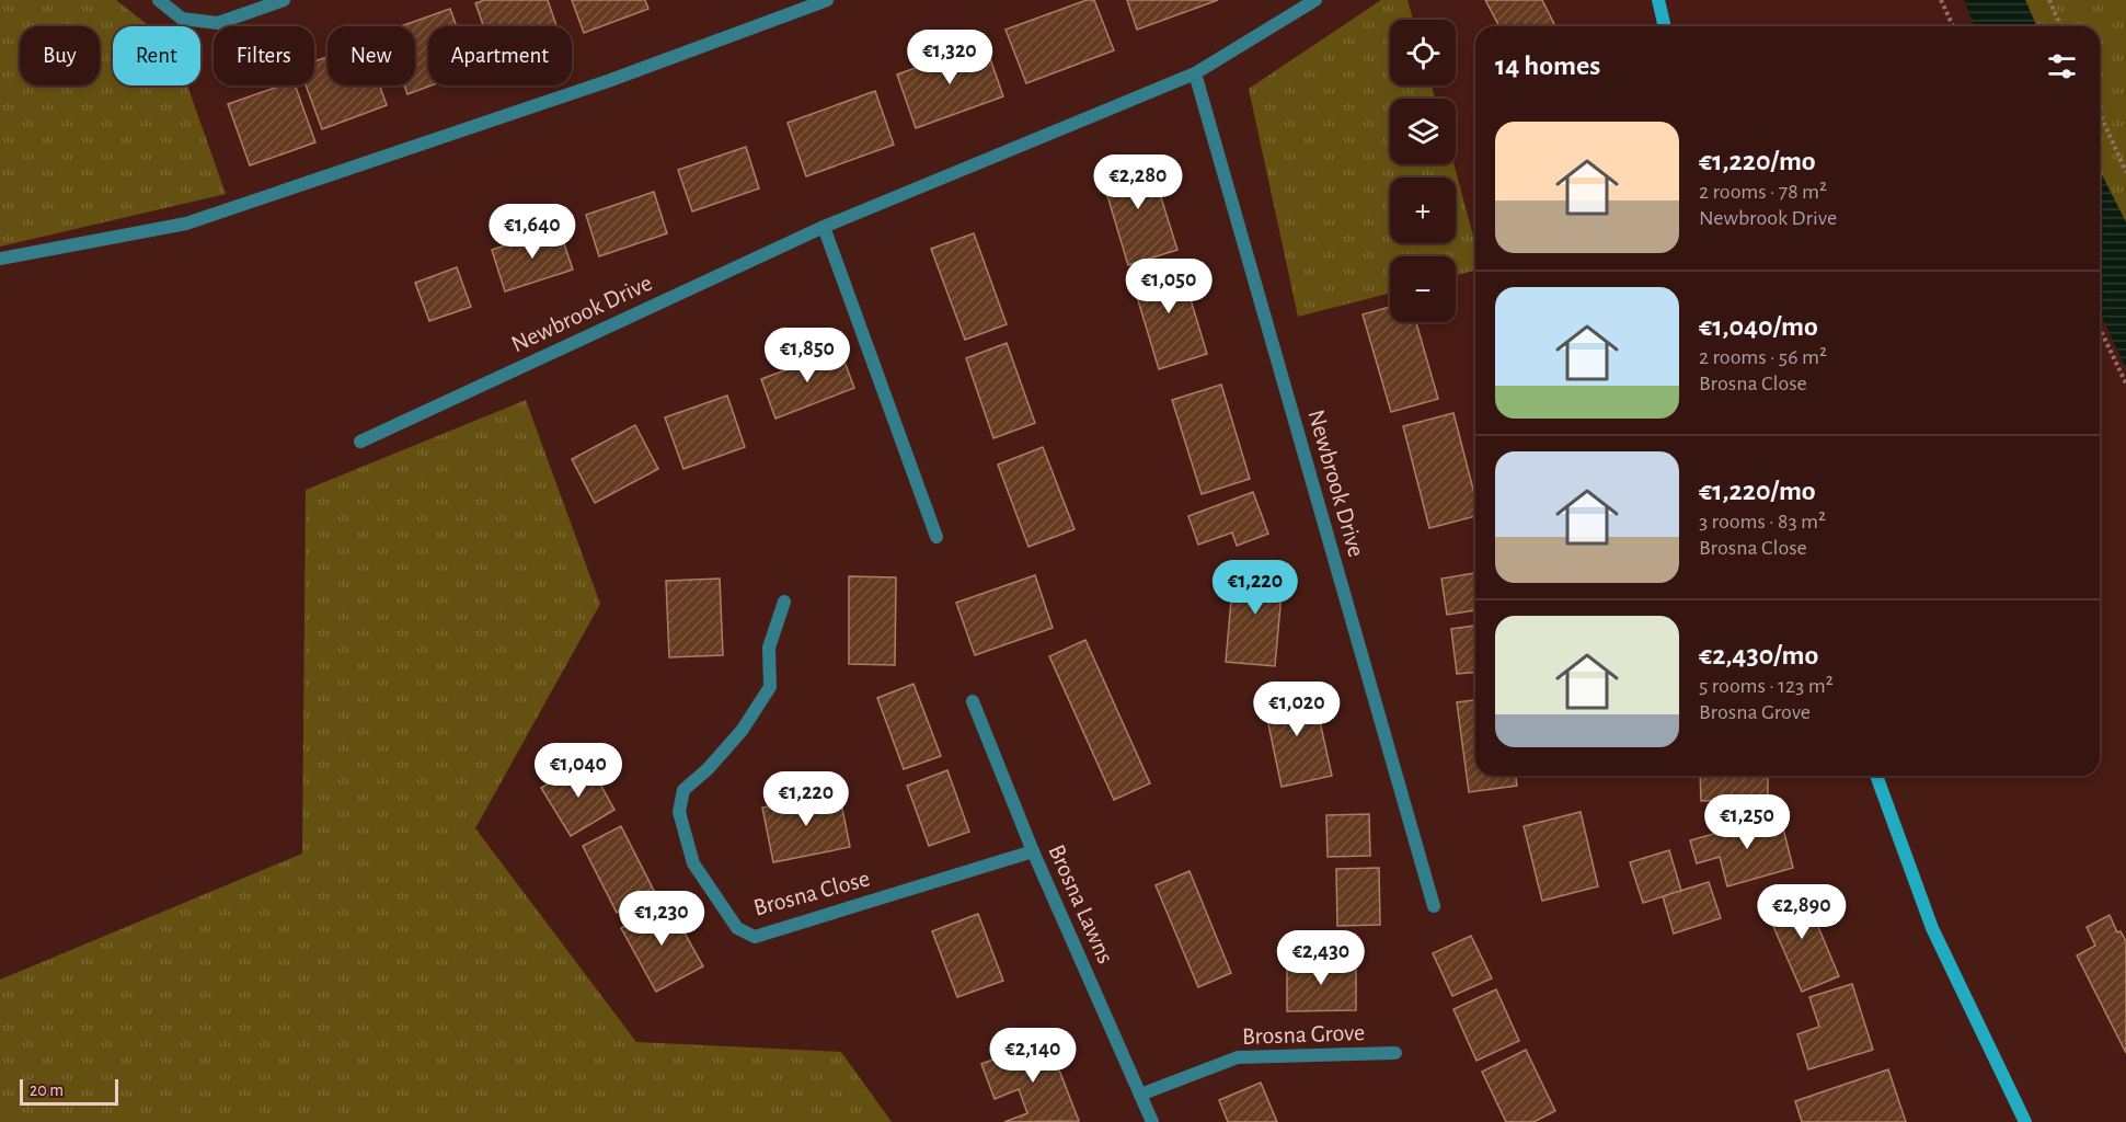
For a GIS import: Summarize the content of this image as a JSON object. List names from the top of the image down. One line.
{"streets":{"street":["Newbrook Drive","Brosna Close","Brosna Lawns","Brosna Grove"]},"crossings":[["Brosna Close","Brosna Lawns"],["Brosna Lawns","Brosna Grove"]],"scale_bar":"20 m","page":{"map_buttons":["+","−"],"chip":["Buy","Rent","Filters","New","Apartment"],"heading":"14 homes","price":["€1,320","€2,280","€1,640","€1,050","€1,850","€1,220","€1,020","€1,040","€1,220","€1,250","€2,890","€1,230","€2,430","€2,140"],"list":[{"name":"€1,220/mo","note":"2 rooms · 78 m² · Newbrook Drive"},{"name":"€1,040/mo","note":"2 rooms · 56 m² · Brosna Close"},{"name":"€1,220/mo","note":"3 rooms · 83 m² · Brosna Close"},{"name":"€2,430/mo","note":"5 rooms · 123 m² · Brosna Grove"}],"scale":"20 m"}}
